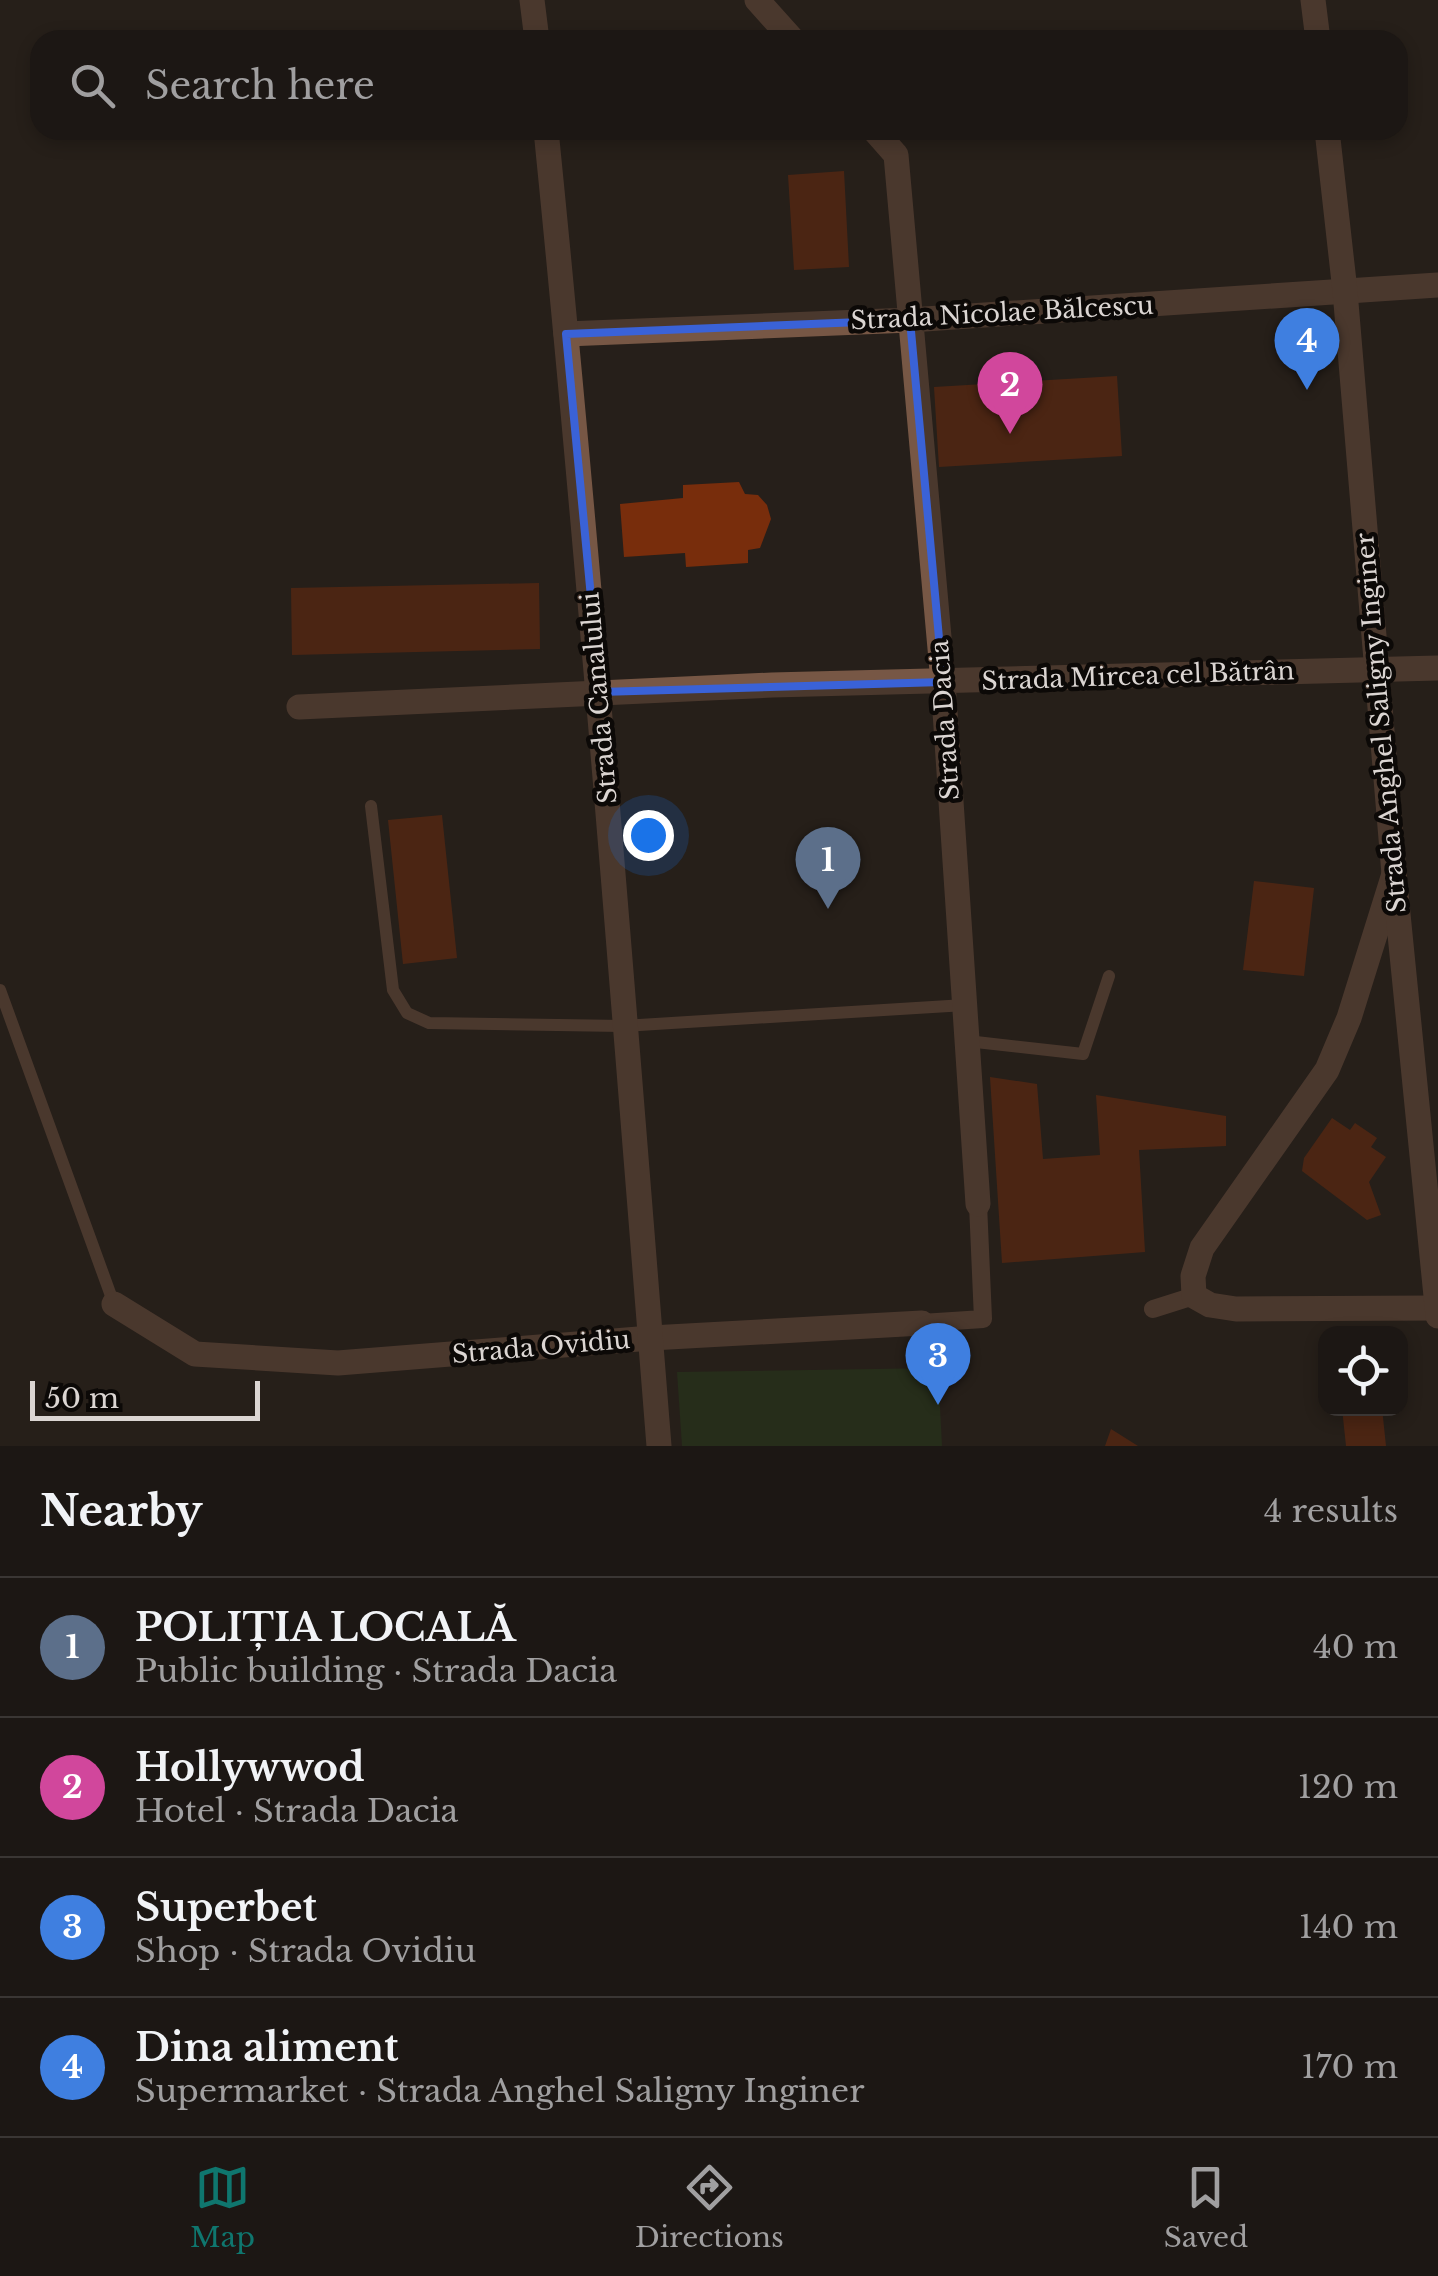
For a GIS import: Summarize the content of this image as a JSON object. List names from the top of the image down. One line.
{"streets":{"street":["Strada Nicolae Bălcescu","Strada Mircea cel Bătrân","Strada Canalului","Strada Dacia","Strada Anghel Saligny Inginer","Strada Ovidiu"]},"crossings":[["Strada Nicolae Bălcescu","Strada Canalului"],["Strada Nicolae Bălcescu","Strada Dacia"],["Strada Nicolae Bălcescu","Strada Anghel Saligny Inginer"],["Strada Mircea cel Bătrân","Strada Canalului"],["Strada Mircea cel Bătrân","Strada Dacia"],["Strada Mircea cel Bătrân","Strada Anghel Saligny Inginer"],["Strada Canalului","Strada Ovidiu"],["Strada Dacia","Strada Ovidiu"]],"scale_bar":"50 m","page":{"search":"Search here","pins":["4","2","1","3"],"scale":"50 m","heading":["Nearby","4 results"],"list":[{"mark":"1","name":"POLIȚIA LOCALĂ","note":"Public building · Strada Dacia","value":"40 m"},{"mark":"2","name":"Hollywwod","note":"Hotel · Strada Dacia","value":"120 m"},{"mark":"3","name":"Superbet","note":"Shop · Strada Ovidiu","value":"140 m"},{"mark":"4","name":"Dina aliment","note":"Supermarket · Strada Anghel Saligny Inginer","value":"170 m"}],"nav":["Map","Directions","Saved"]}}
